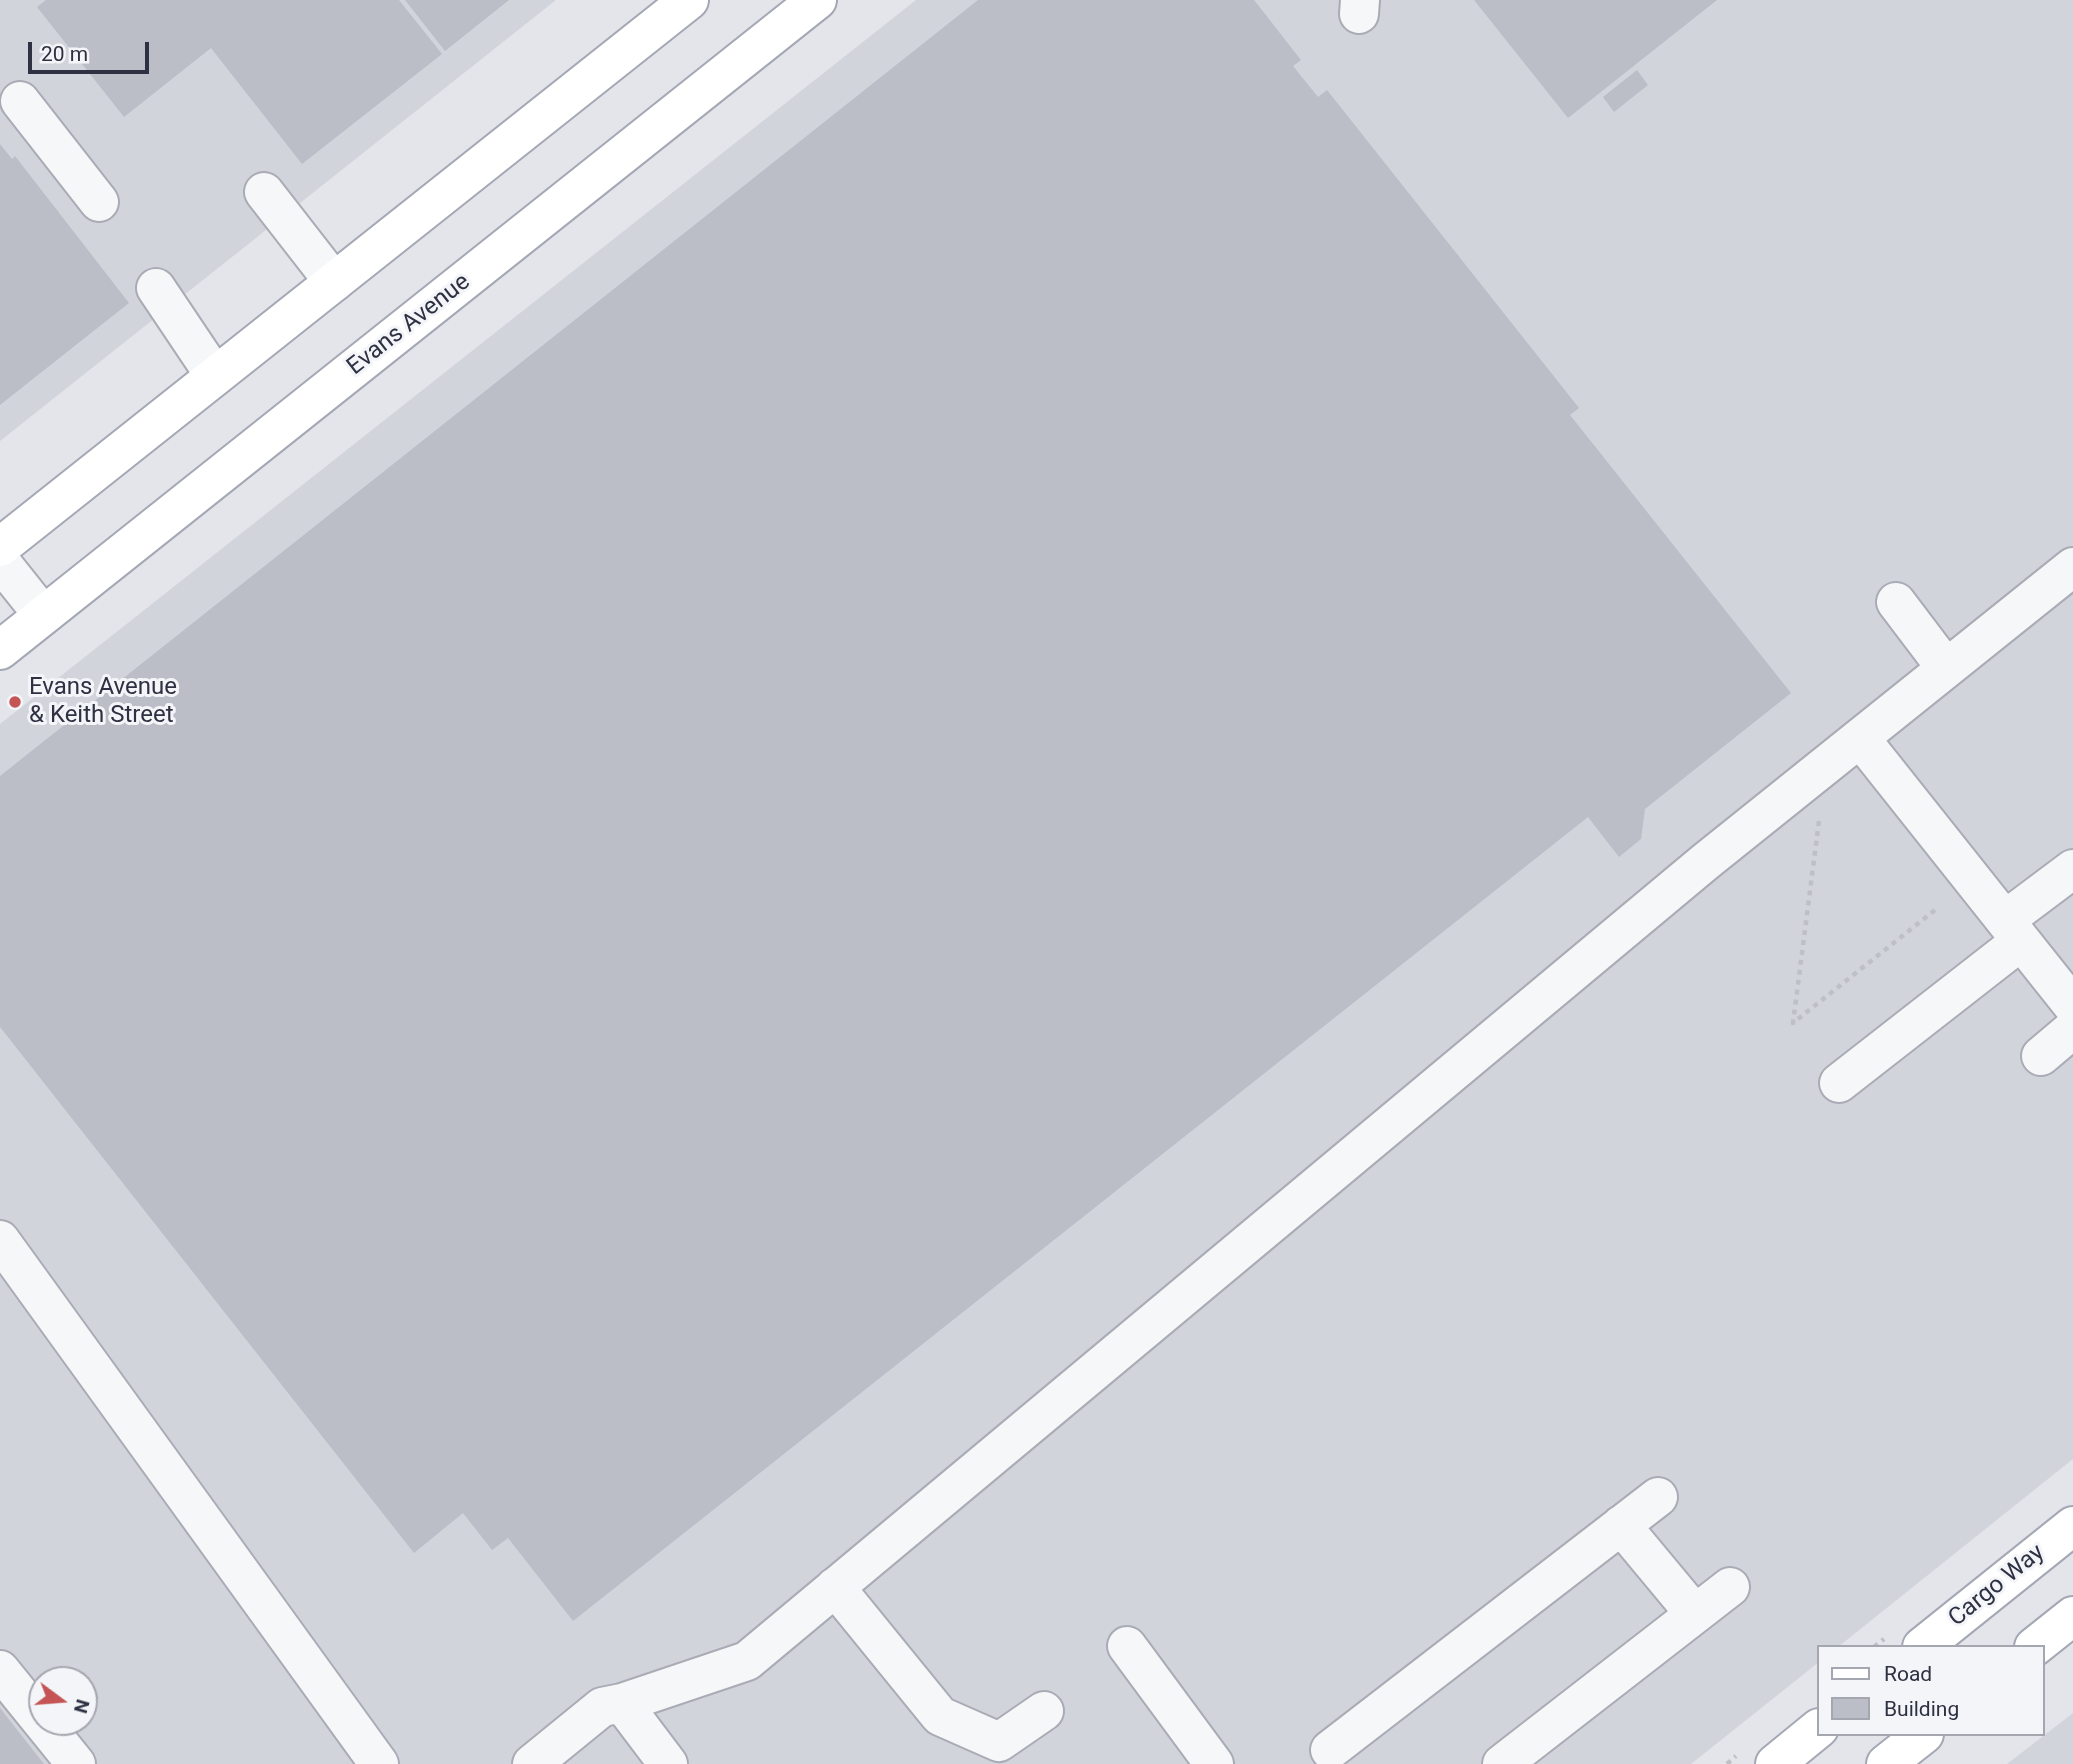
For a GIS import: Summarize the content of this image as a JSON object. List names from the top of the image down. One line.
{"streets":{"main road":["Evans Avenue","Cargo Way"]},"places":["Evans Avenue & Keith Street"],"legend":["Road","Building"],"scale_bar":"20 m","north":"right"}
